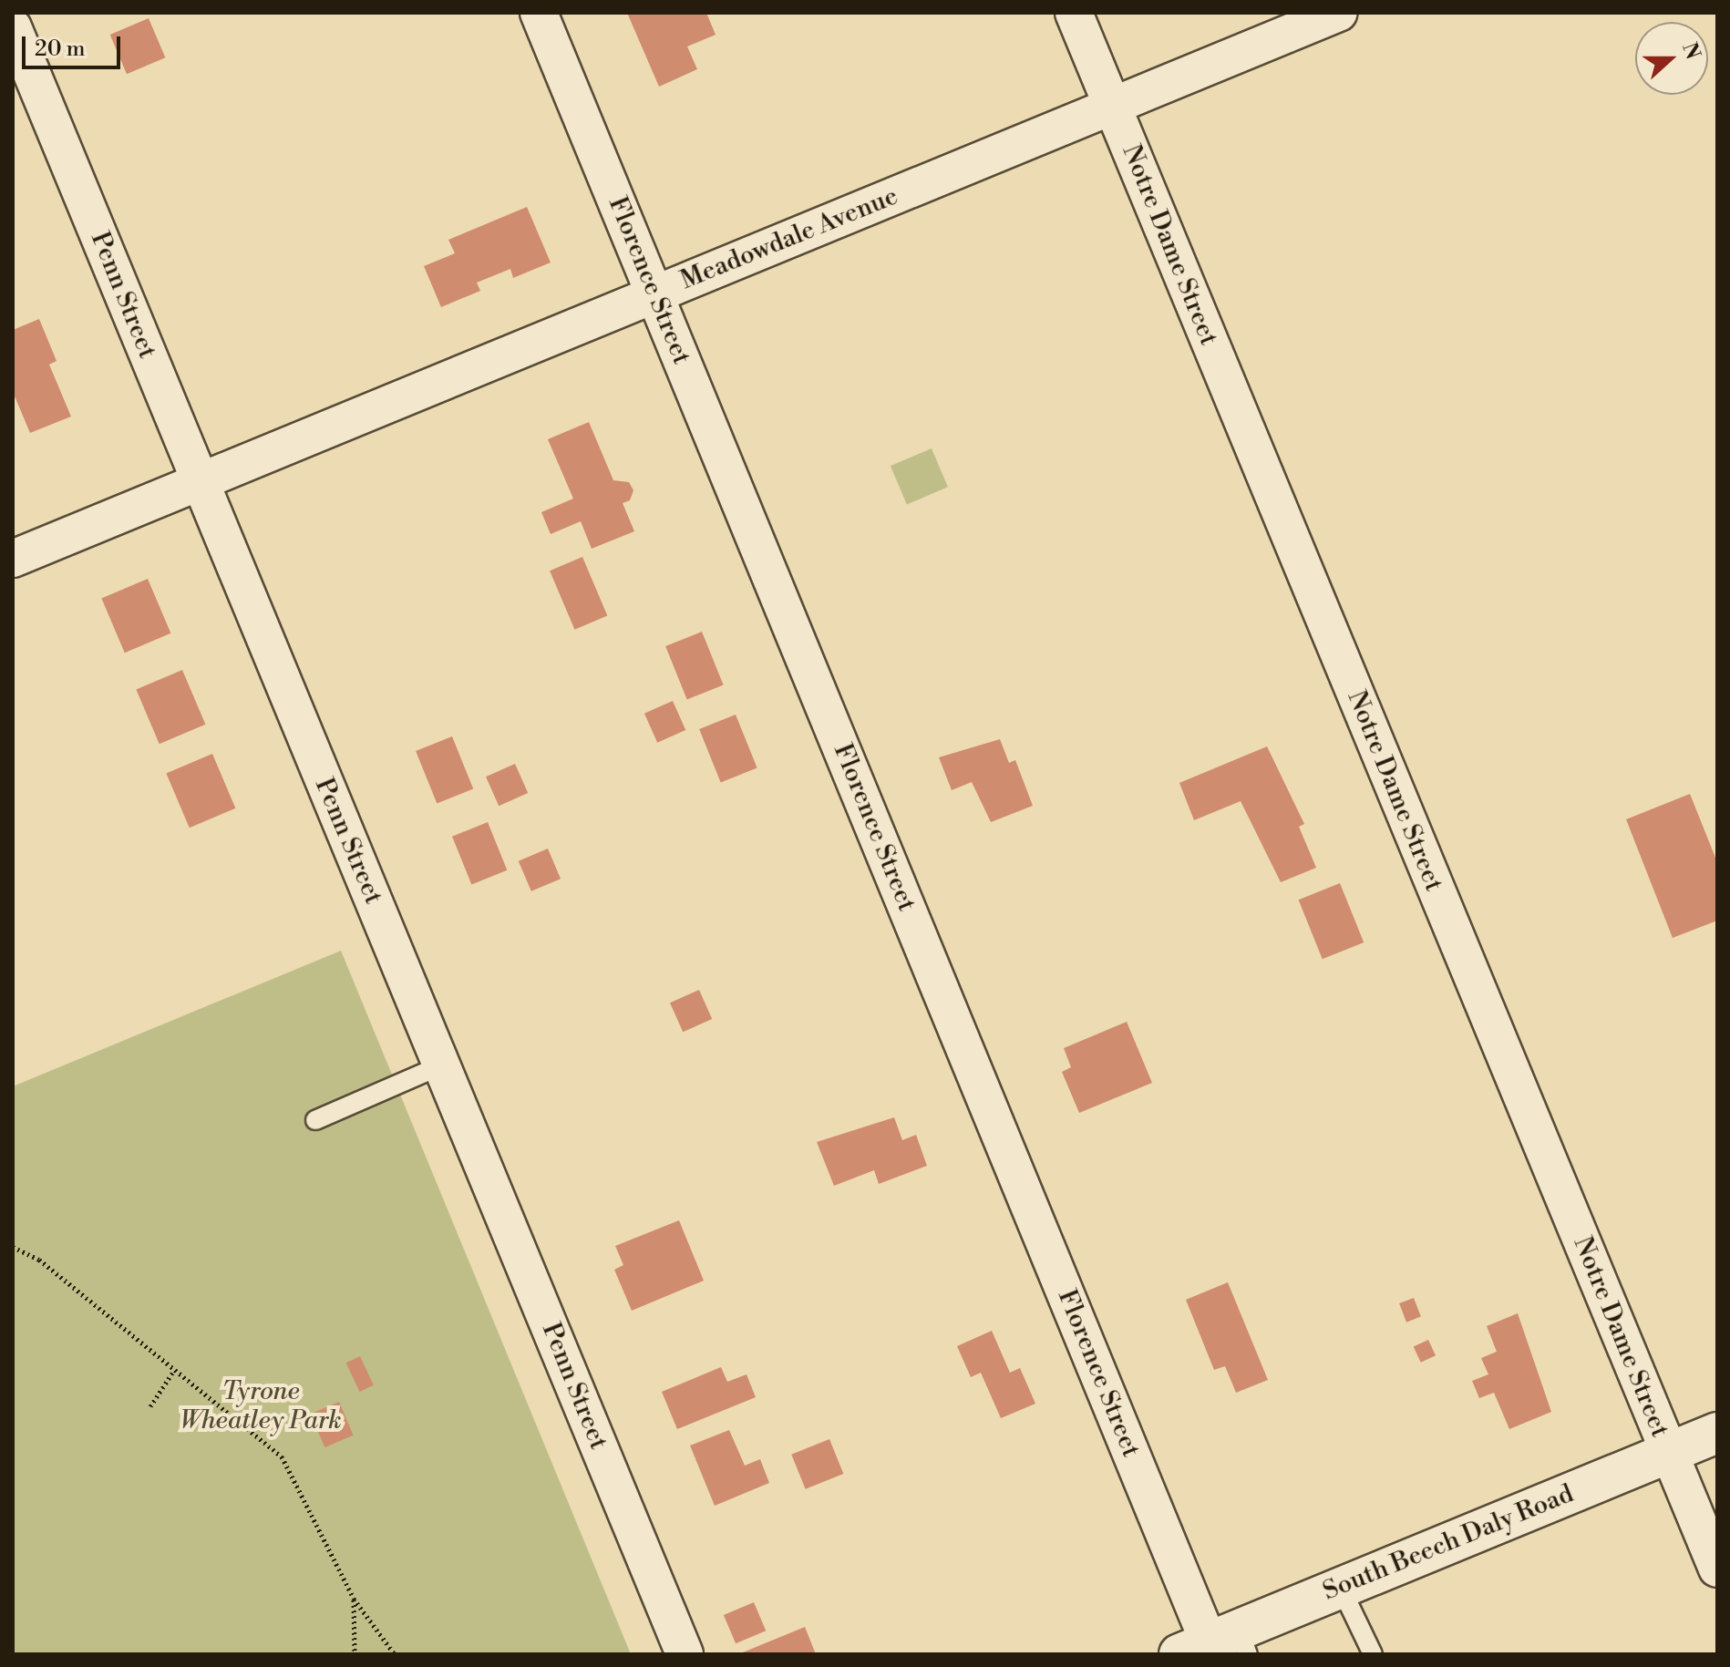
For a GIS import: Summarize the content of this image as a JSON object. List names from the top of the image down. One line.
{"streets":{"main road":["South Beech Daly Road"],"street":["Meadowdale Avenue","Notre Dame Street","Florence Street","Penn Street"]},"crossings":[["Meadowdale Avenue","Notre Dame Street"],["Meadowdale Avenue","Florence Street"],["Meadowdale Avenue","Penn Street"],["Notre Dame Street","South Beech Daly Road"],["Florence Street","South Beech Daly Road"]],"parks":["Tyrone Wheatley Park"],"scale_bar":"20 m","north":"right"}
